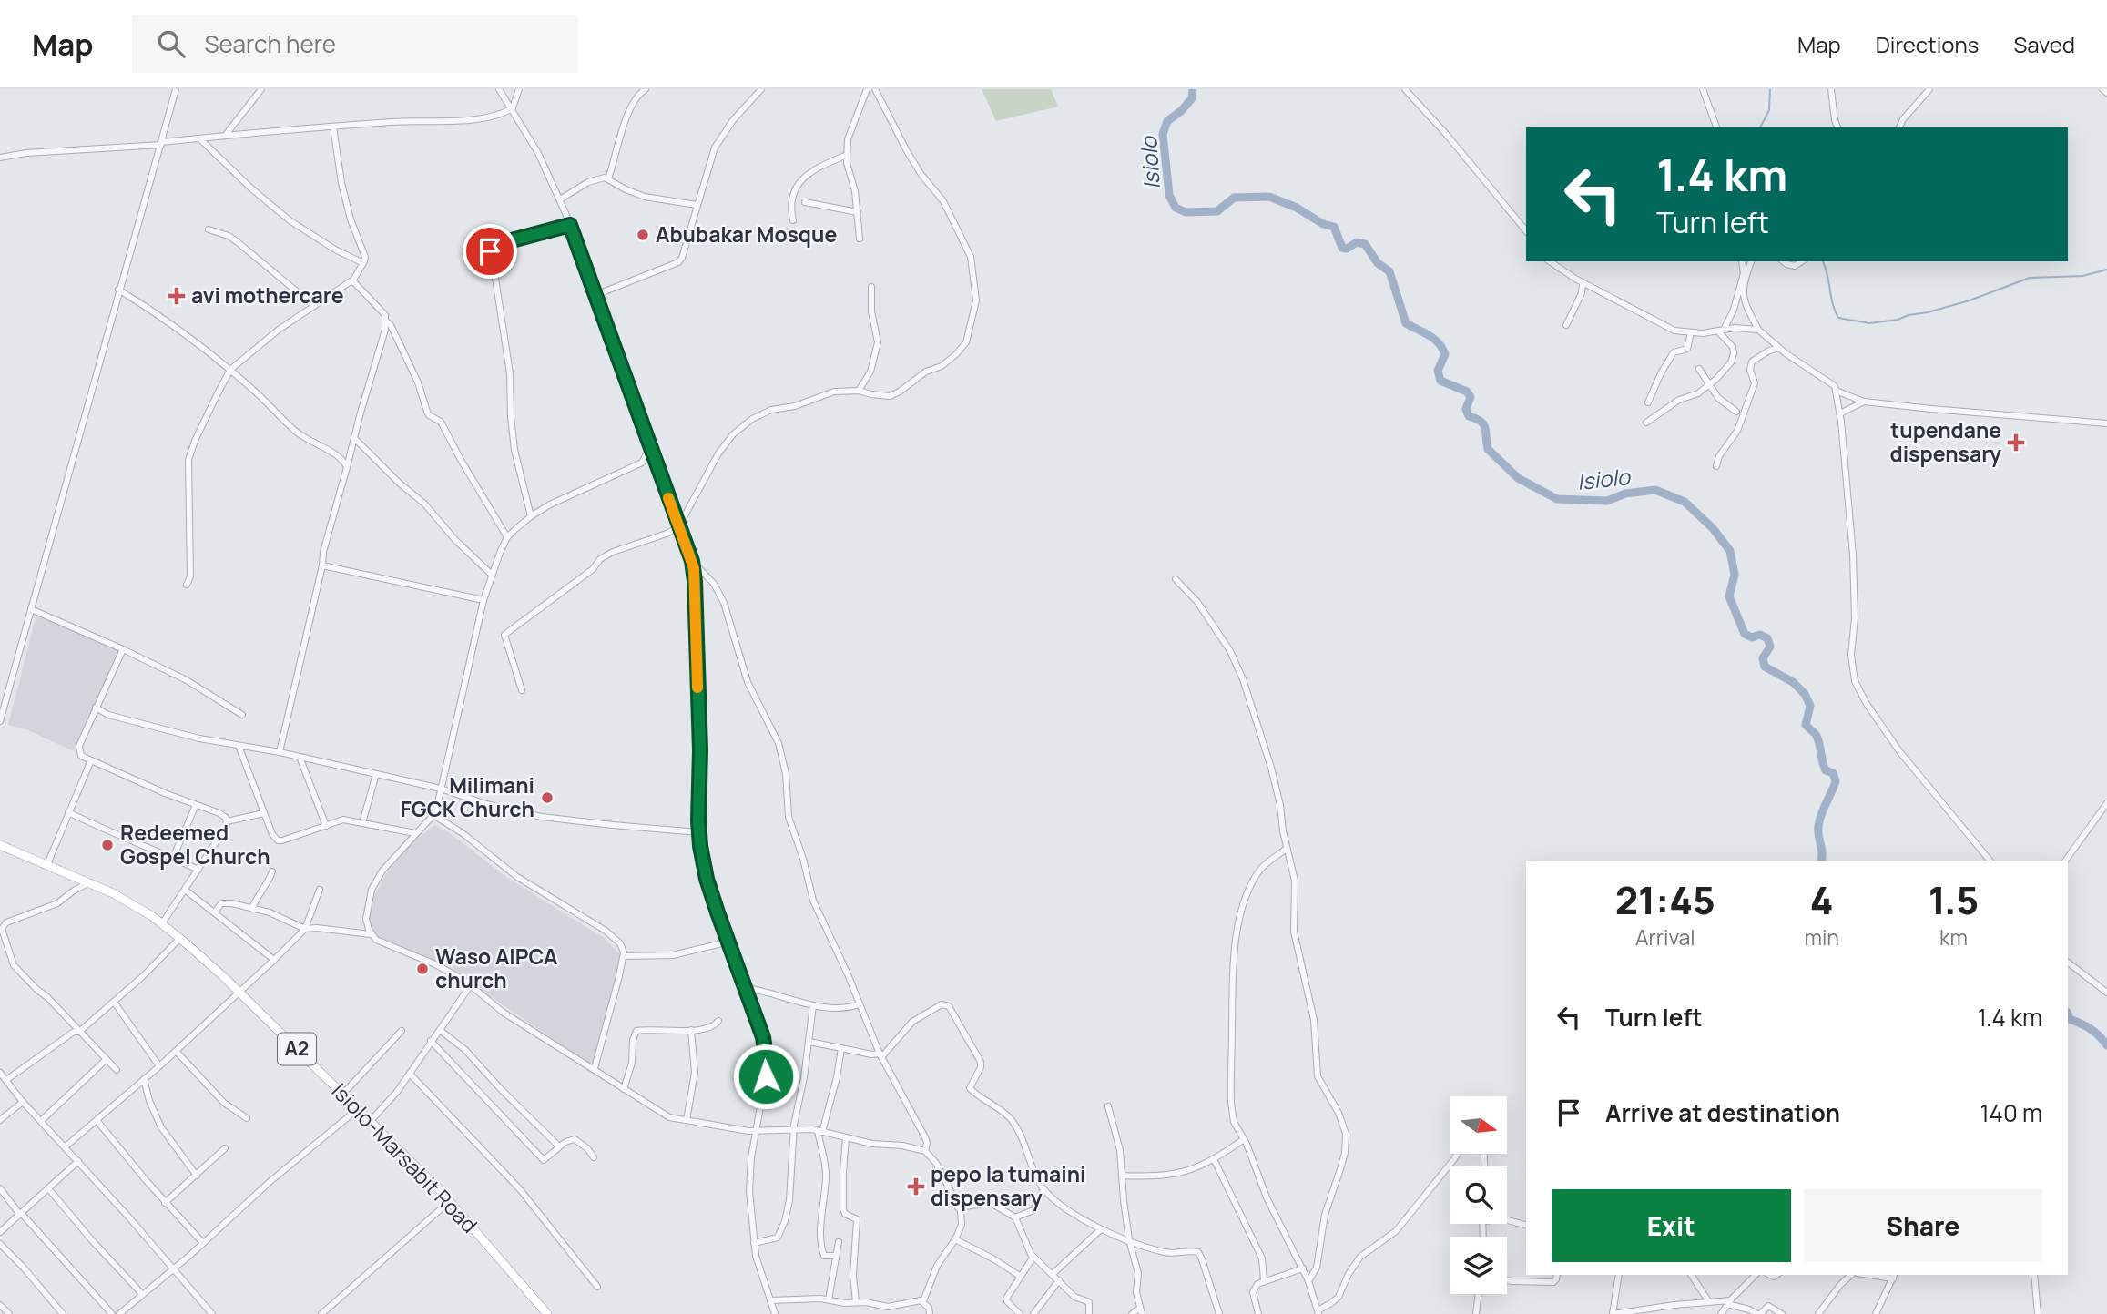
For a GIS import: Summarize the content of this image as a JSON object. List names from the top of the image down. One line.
{"streets":{"highway":["A2","Isiolo-Marsabit Road"]},"water":["Isiolo"],"places":{"other":["Abubakar Mosque","Milimani FGCK Church","Redeemed Gospel Church","Waso AIPCA church"],"health":["avi mothercare","tupendane dispensary","pepo la tumaini dispensary"]},"north":"right","page":{"header":"Map","search":"Search here","nav":["Map","Directions","Saved"],"turn":["1.4 km","Turn left"],"eta":["21:45","Arrival","4","min","1.5","km"],"list":[{"name":"Turn left","value":"1.4 km"},{"name":"Arrive at destination","value":"140 m"}],"buttons":["Exit","Share"]}}
